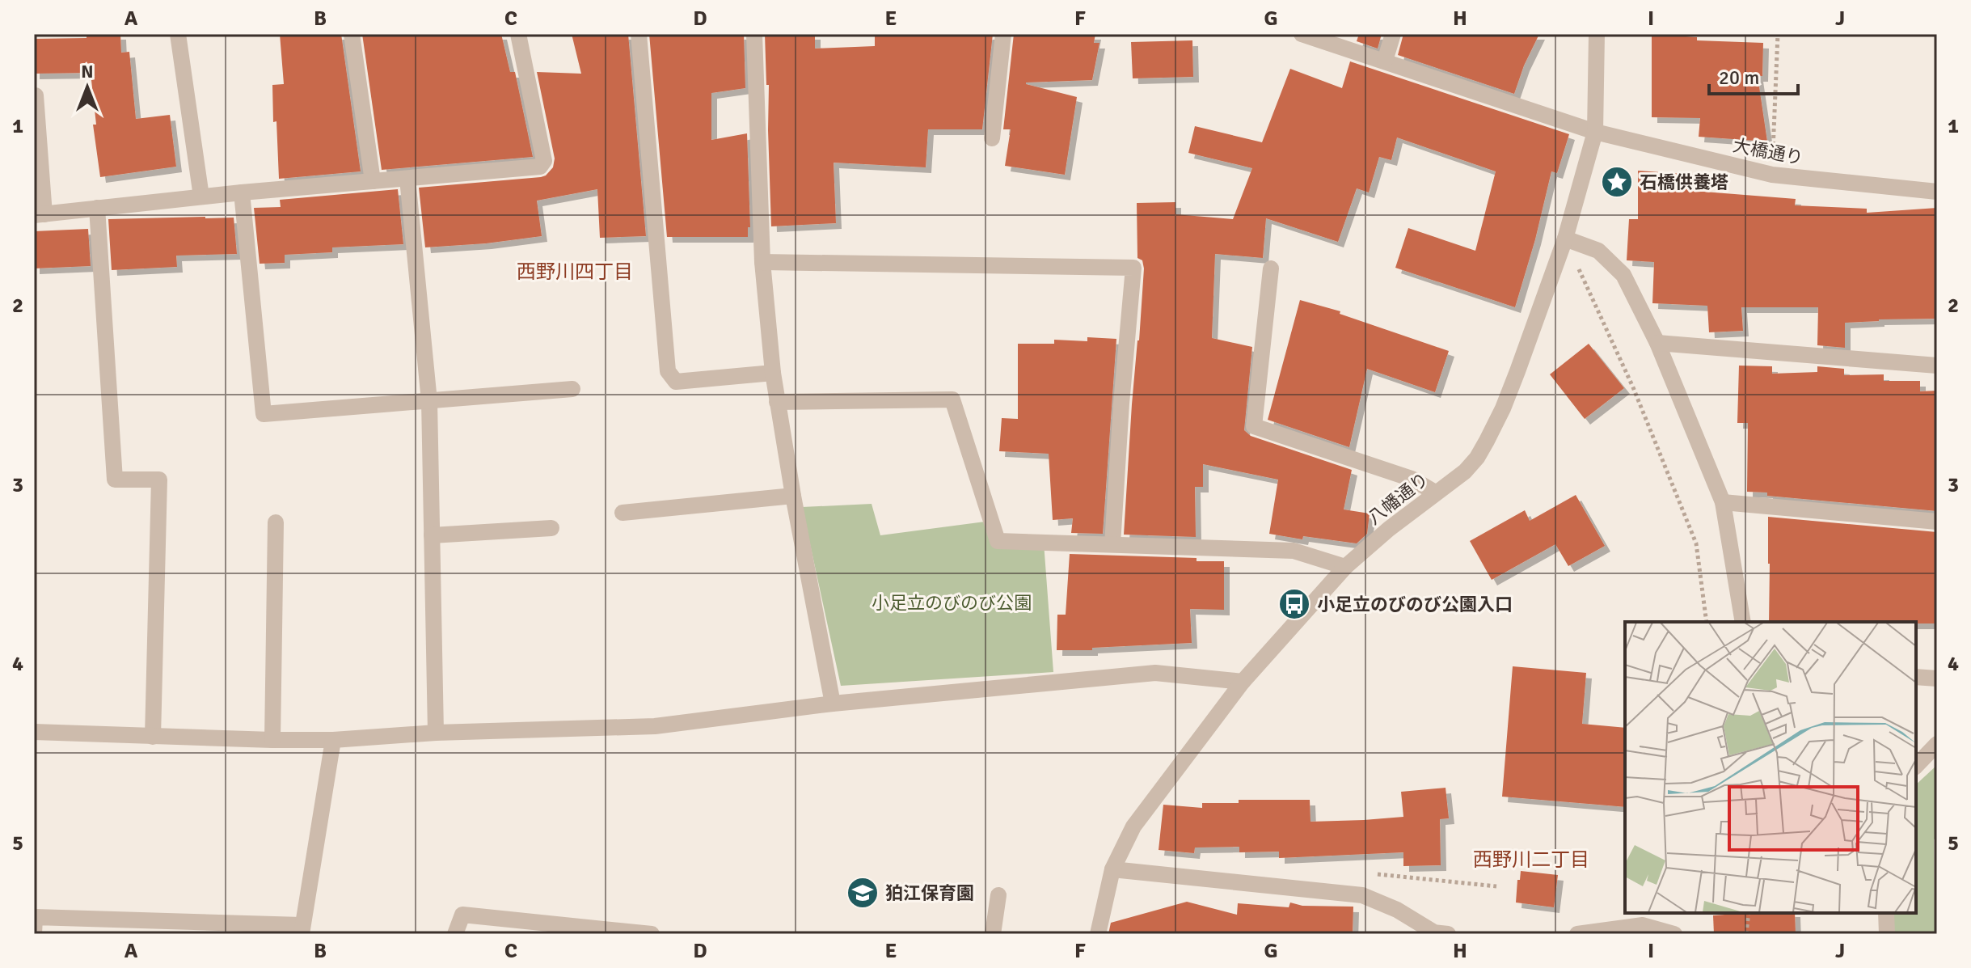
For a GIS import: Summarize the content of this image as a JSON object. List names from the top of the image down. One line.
{"streets":{"street":["大橋通り","八幡通り"]},"crossings":[["大橋通り","八幡通り"]],"districts":["西野川四丁目","西野川二丁目"],"parks":["小足立のびのび公園"],"places":{"place":["石橋供養塔"],"bus stop":["小足立のびのび公園入口"],"school or university":["狛江保育園"]},"scale_bar":"20 m","north":"top","grid":{"columns":["A","B","C","D","E","F","G","H","I","J"],"rows":["1","2","3","4","5"]}}
